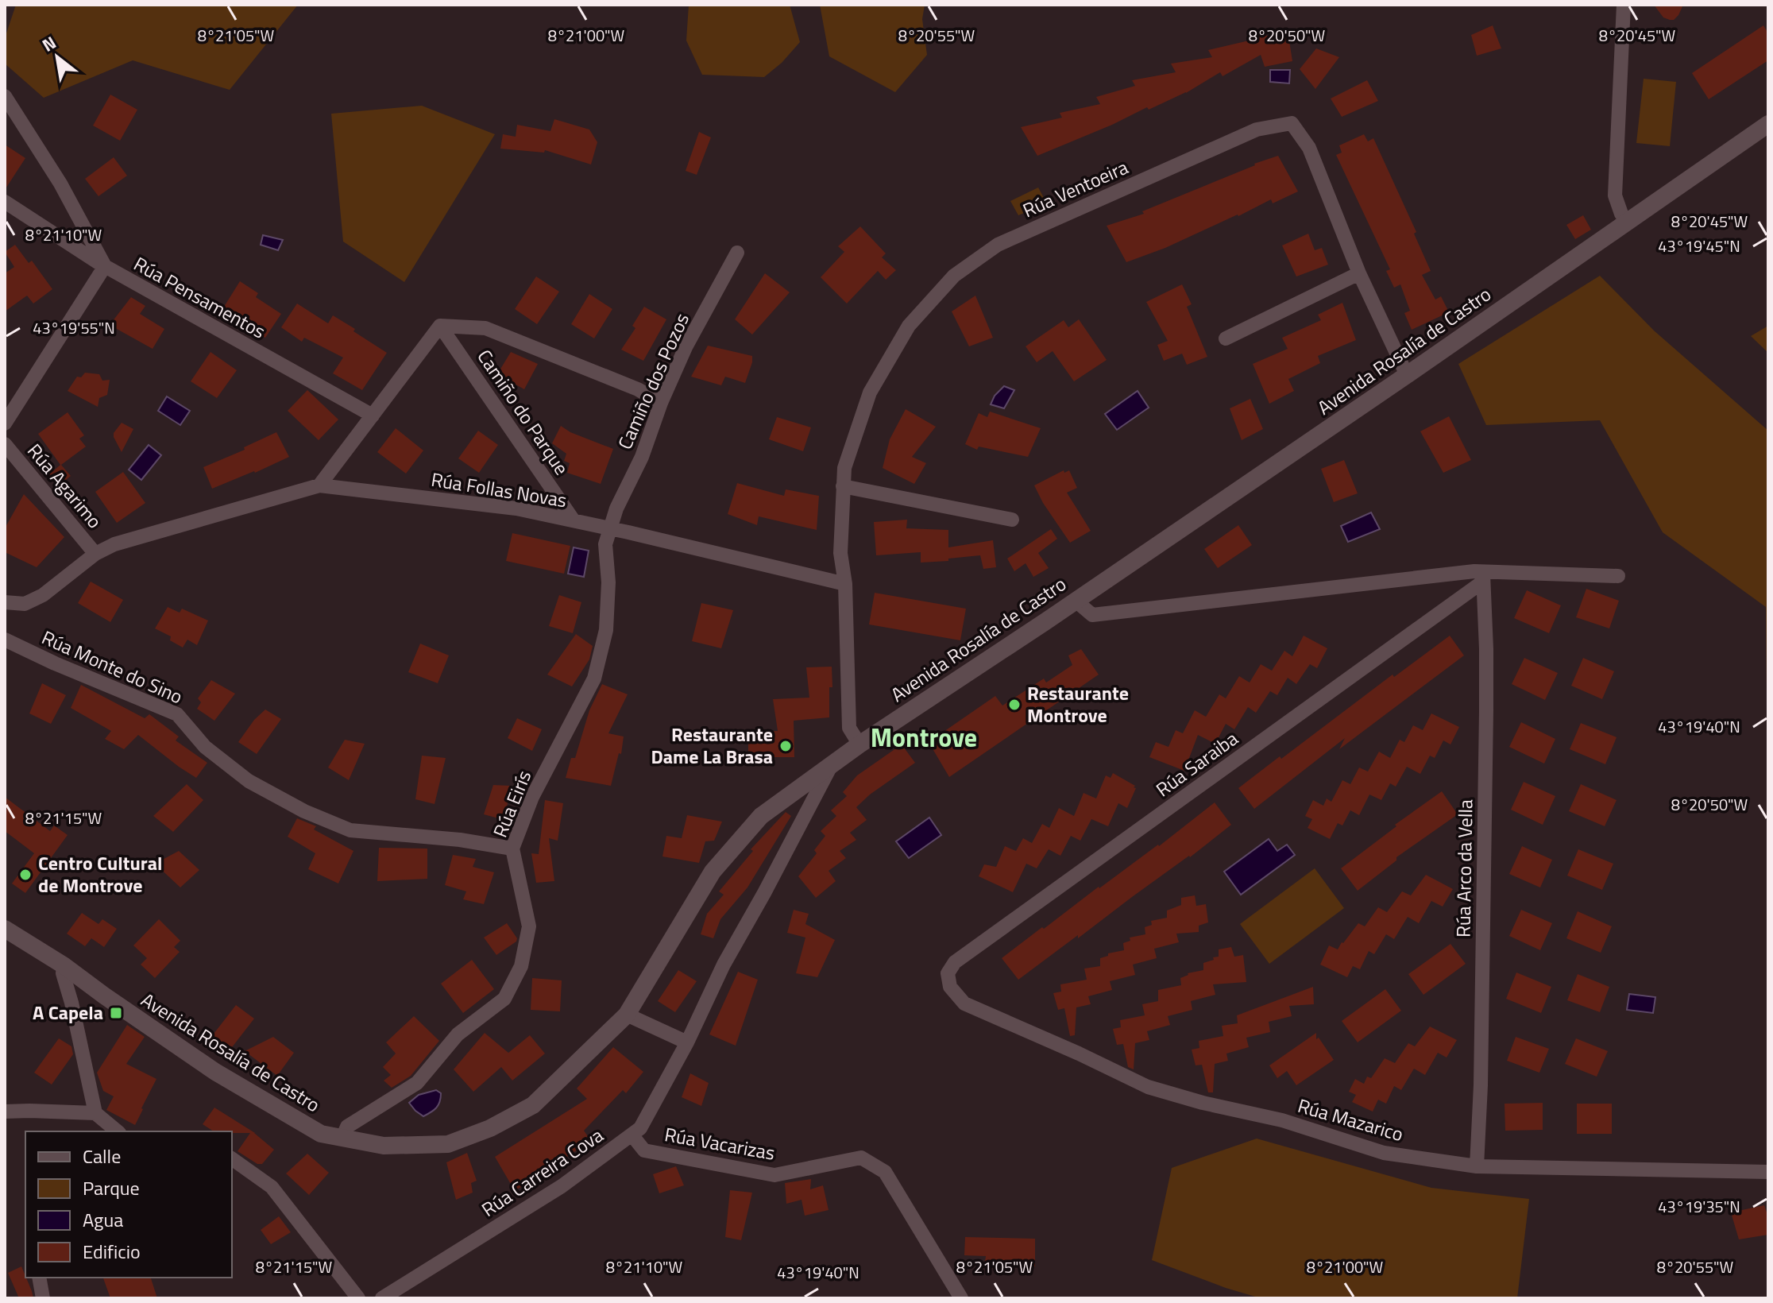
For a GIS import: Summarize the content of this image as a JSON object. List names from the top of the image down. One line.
{"streets":{"street":["Rúa Ventoeira","Rúa Pensamentos","Avenida Rosalía de Castro","Camiño dos Pozos","Camiño do Parque","Rúa Agarimo","Rúa Follas Novas","Rúa Monte do Sino","Rúa Saraiba","Rúa Eirís","Rúa Arco da Vella","Rúa Mazarico","Rúa Vacarizas","Rúa Carreira Cova"]},"crossings":[["Rúa Ventoeira","Avenida Rosalía de Castro"],["Rúa Ventoeira","Rúa Follas Novas"],["Avenida Rosalía de Castro","Rúa Eirís"],["Avenida Rosalía de Castro","Rúa Carreira Cova"],["Camiño dos Pozos","Rúa Follas Novas"],["Camiño dos Pozos","Rúa Eirís"],["Camiño do Parque","Rúa Follas Novas"],["Rúa Agarimo","Rúa Follas Novas"],["Rúa Follas Novas","Rúa Eirís"],["Rúa Monte do Sino","Rúa Eirís"],["Rúa Saraiba","Rúa Arco da Vella"],["Rúa Saraiba","Rúa Mazarico"],["Rúa Arco da Vella","Rúa Mazarico"],["Rúa Vacarizas","Rúa Carreira Cova"]],"districts":["Montrove"],"places":{"other":["Restaurante Montrove","Restaurante Dame La Brasa","Centro Cultural de Montrove"],"transit":["A Capela"]},"legend":["Calle","Parque","Agua","Edificio"],"north":"top left","coordinates":["8°20'45\"W","8°21'05\"W","8°21'00\"W","8°20'55\"W","8°20'50\"W","8°21'10\"W","43°19'45\"N","43°19'55\"N","43°19'40\"N","8°21'15\"W","43°19'35\"N"]}
